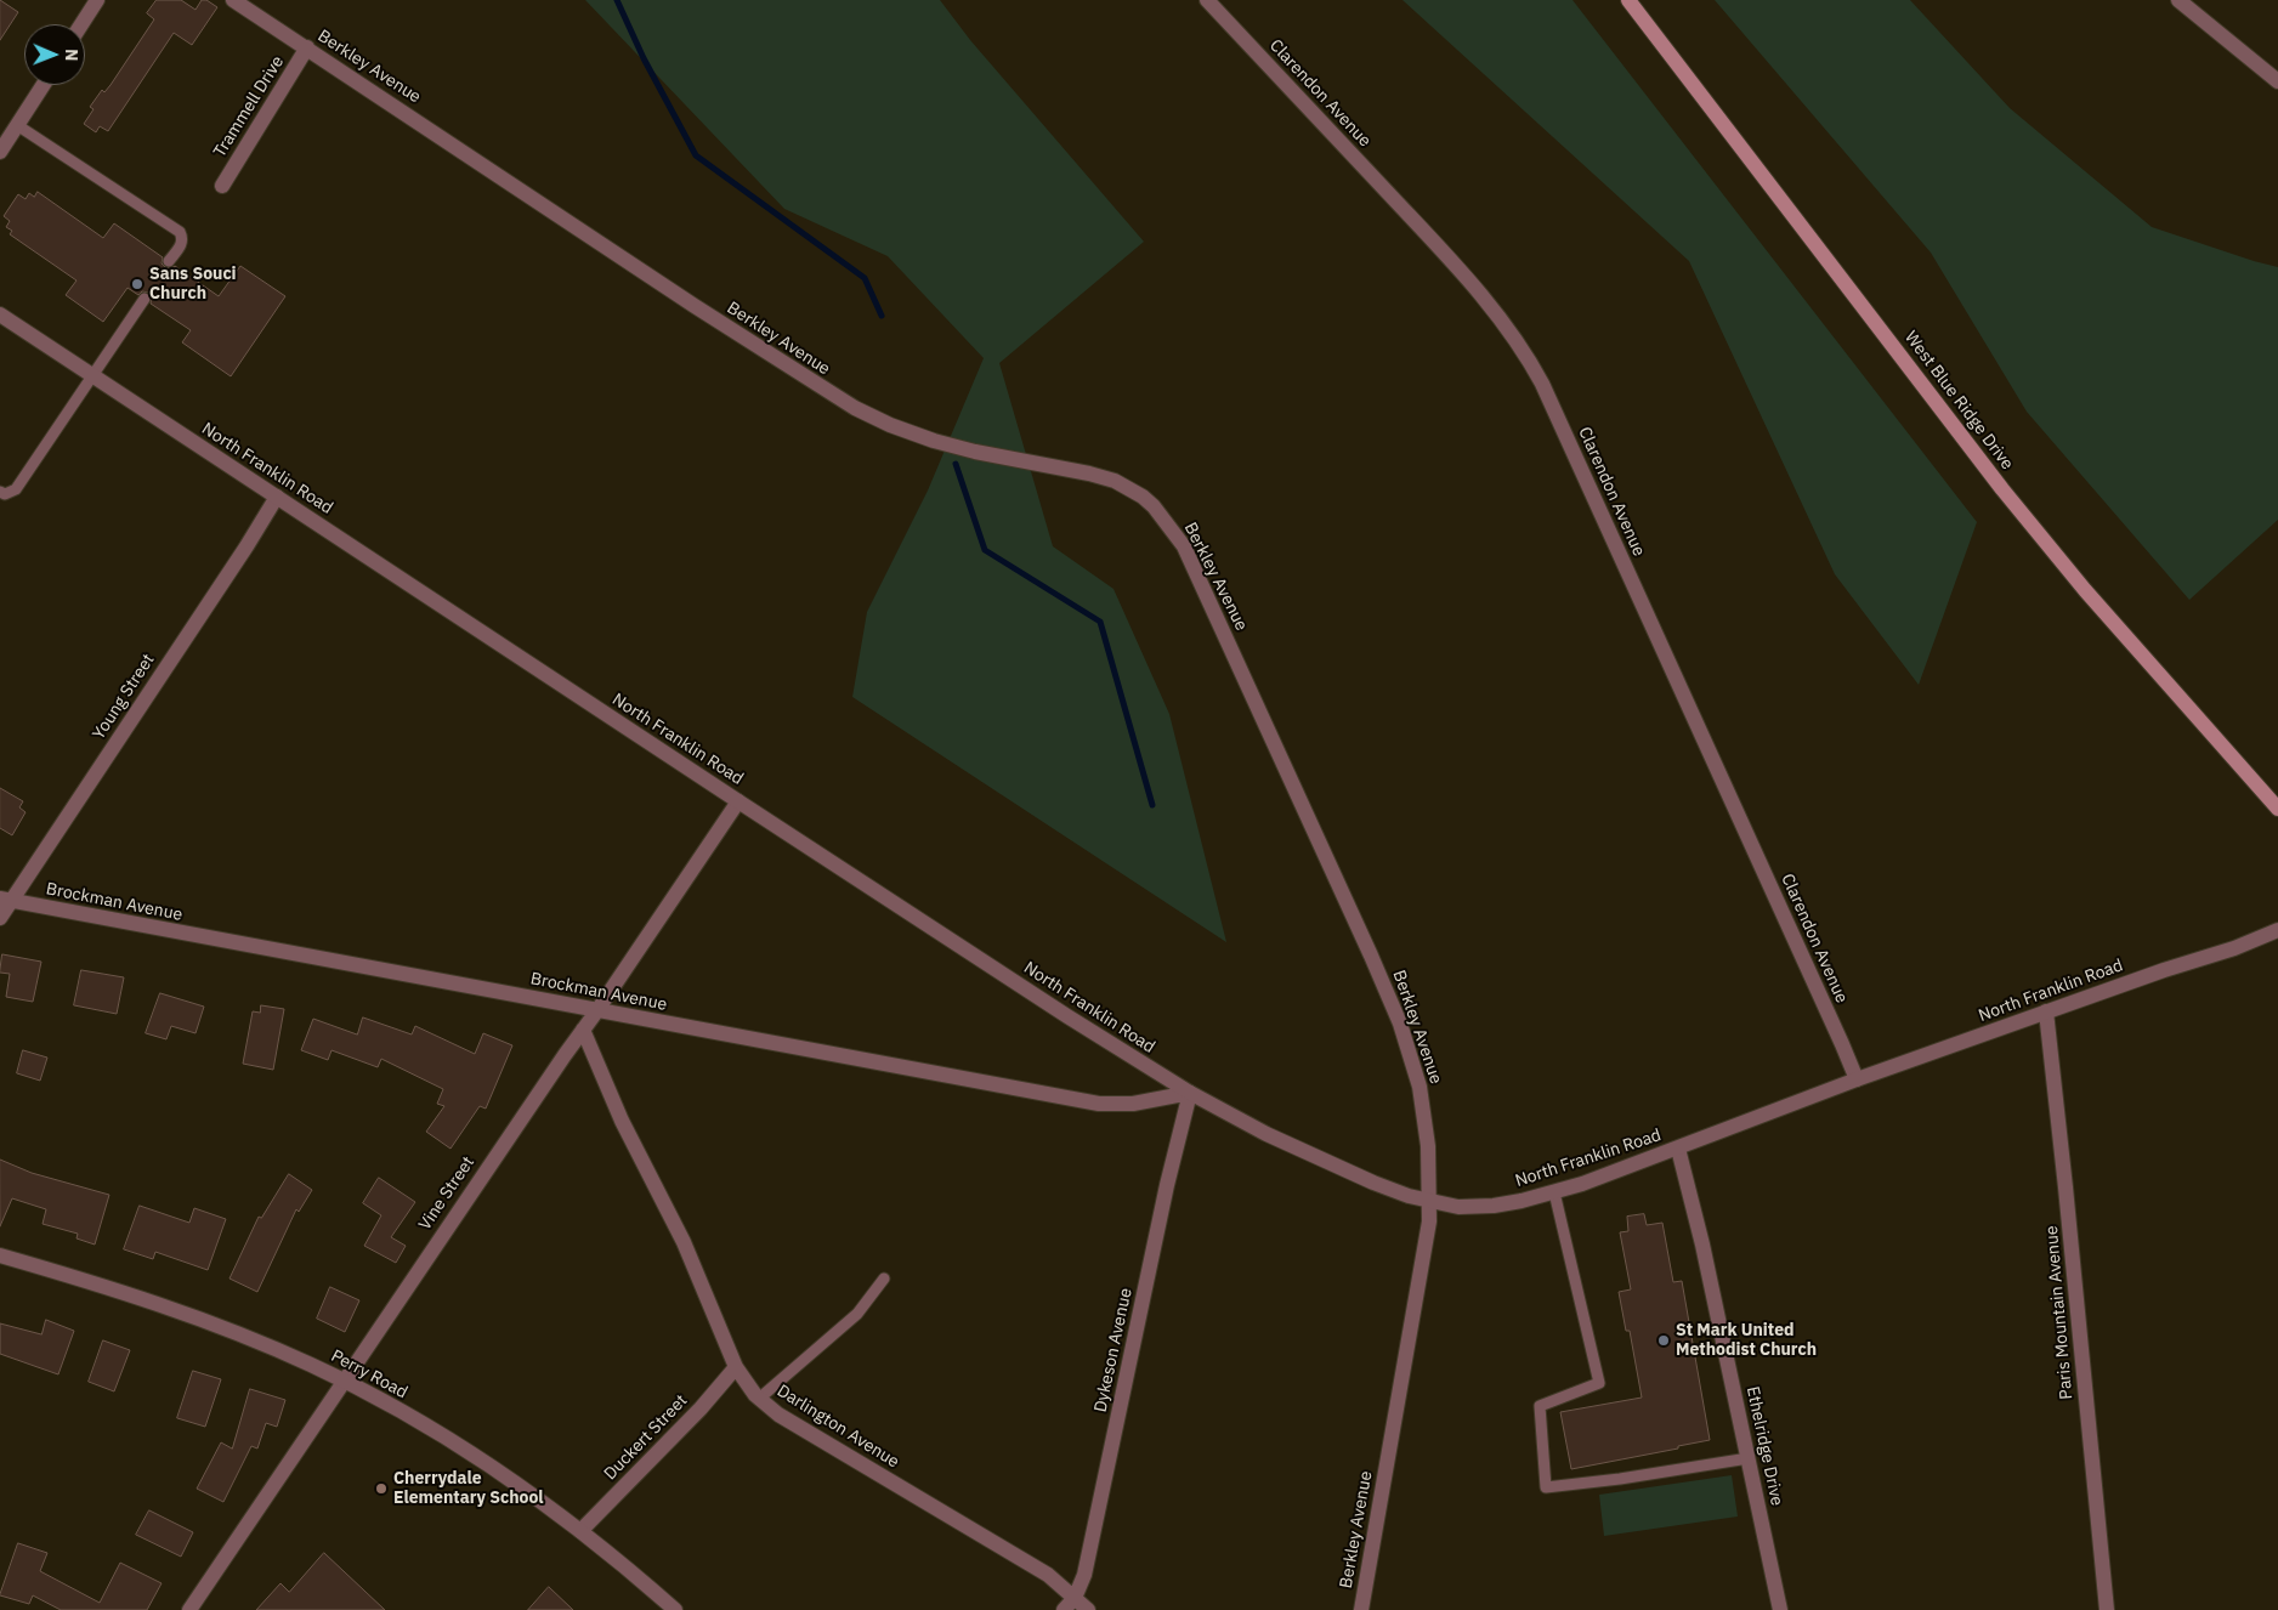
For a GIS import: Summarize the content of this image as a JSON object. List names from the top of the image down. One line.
{"streets":{"main road":["West Blue Ridge Drive"],"street":["Berkley Avenue","Clarendon Avenue","Trammell Drive","North Franklin Road","Young Street","Brockman Avenue","Vine Street","Paris Mountain Avenue","Dykeson Avenue","Perry Road","Darlington Avenue","Duckert Street","Ethelridge Drive"]},"crossings":[["Berkley Avenue","Trammell Drive"],["Berkley Avenue","North Franklin Road"],["Clarendon Avenue","North Franklin Road"],["North Franklin Road","Young Street"],["North Franklin Road","Brockman Avenue"],["North Franklin Road","Vine Street"],["North Franklin Road","Paris Mountain Avenue"],["North Franklin Road","Dykeson Avenue"],["North Franklin Road","Ethelridge Drive"],["Young Street","Brockman Avenue"],["Brockman Avenue","Vine Street"],["Brockman Avenue","Dykeson Avenue"],["Vine Street","Perry Road"],["Vine Street","Darlington Avenue"],["Dykeson Avenue","Darlington Avenue"],["Perry Road","Duckert Street"],["Darlington Avenue","Duckert Street"]],"places":["Sans Souci Church","St Mark United Methodist Church","Cherrydale Elementary School"],"north":"right"}
